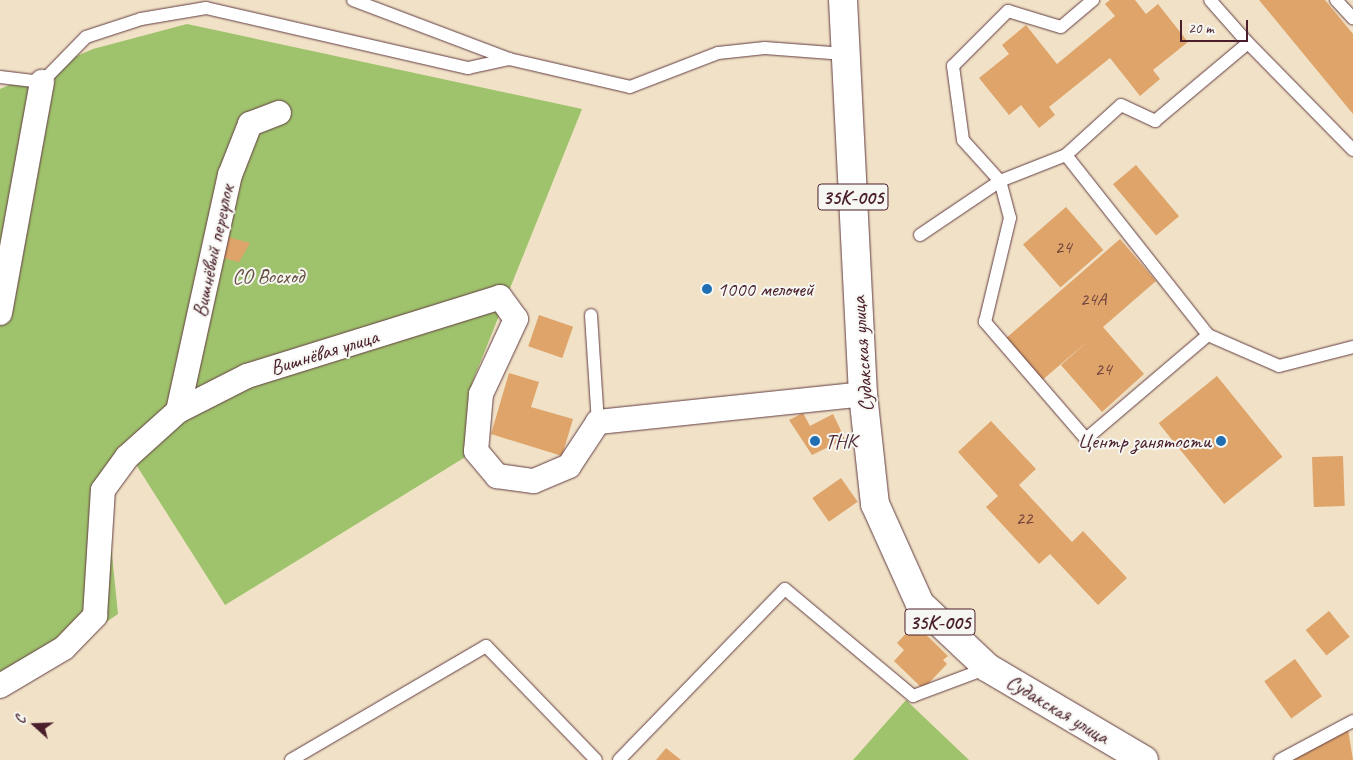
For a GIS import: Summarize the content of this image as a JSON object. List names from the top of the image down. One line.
{"streets":{"main road":["35К-005","Судакская улица"],"street":["Вишнёвый переулок","Вишнёвая улица"]},"crossings":[["Вишнёвый переулок","Вишнёвая улица"]],"parks":["СО Восход"],"places":["1000 мелочей","ТНК","Центр занятости"],"house_numbers":["24","24А","24","22"],"scale_bar":"20 m","north":"left"}
